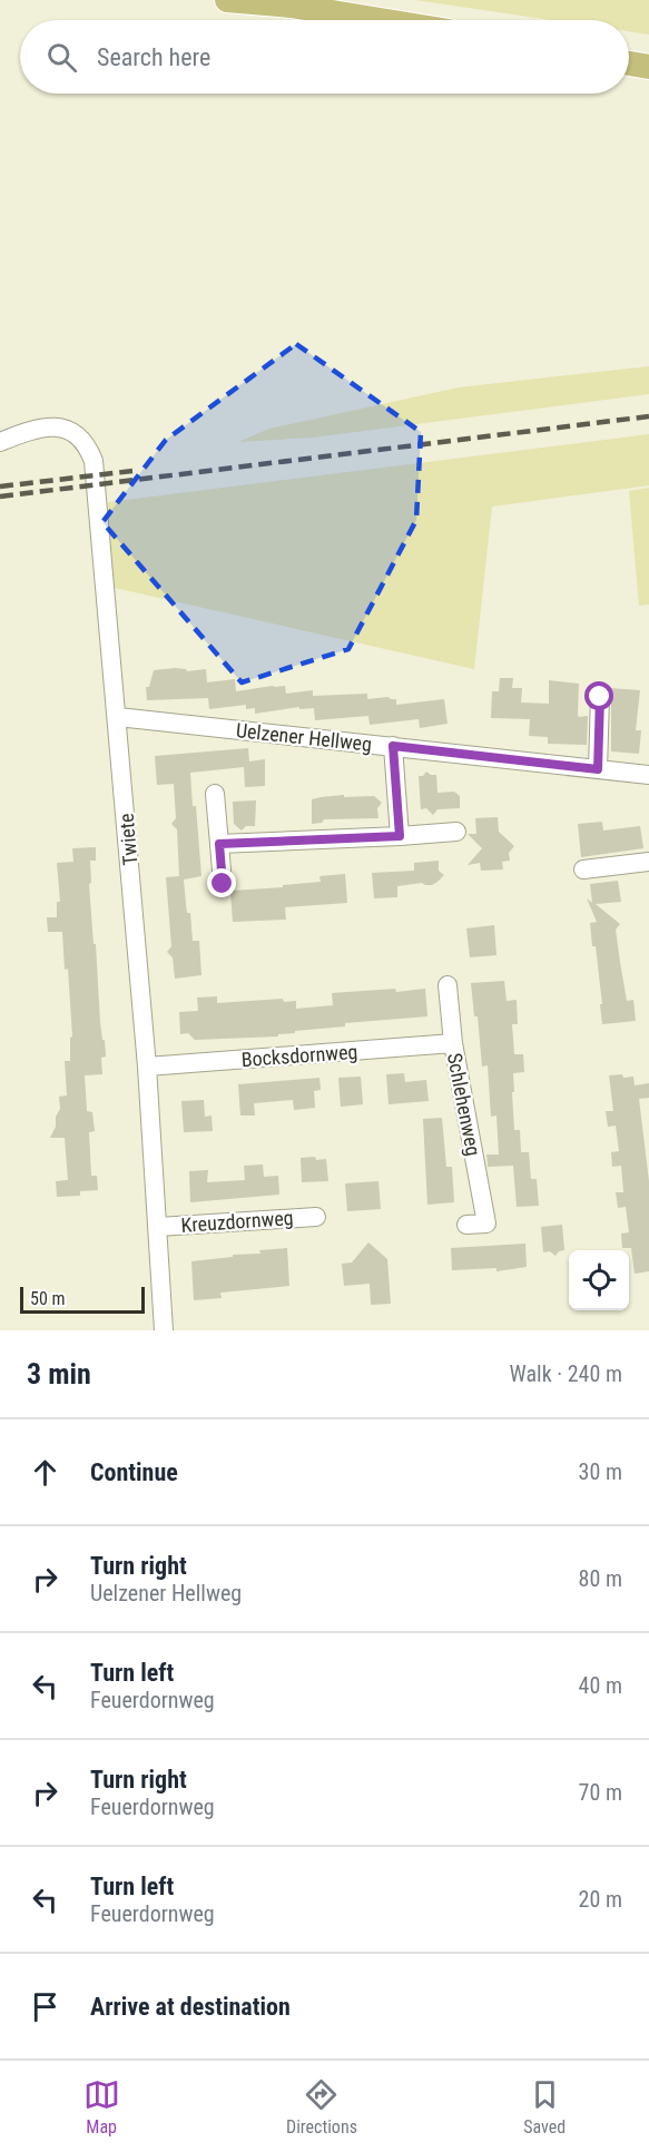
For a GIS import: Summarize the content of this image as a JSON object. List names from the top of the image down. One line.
{"streets":{"street":["Uelzener Hellweg","Twiete","Bocksdornweg","Schlehenweg","Kreuzdornweg"]},"crossings":[["Uelzener Hellweg","Twiete"],["Twiete","Bocksdornweg"],["Twiete","Kreuzdornweg"],["Bocksdornweg","Schlehenweg"]],"scale_bar":"50 m","page":{"search":"Search here","scale":"50 m","heading":["3 min","Walk · 240 m"],"list":[["Continue","30 m"],["Turn right","Uelzener Hellweg","80 m"],["Turn left","Feuerdornweg","40 m"],["Turn right","Feuerdornweg","70 m"],["Turn left","Feuerdornweg","20 m"],"Arrive at destination"],"nav":["Map","Directions","Saved"]}}
